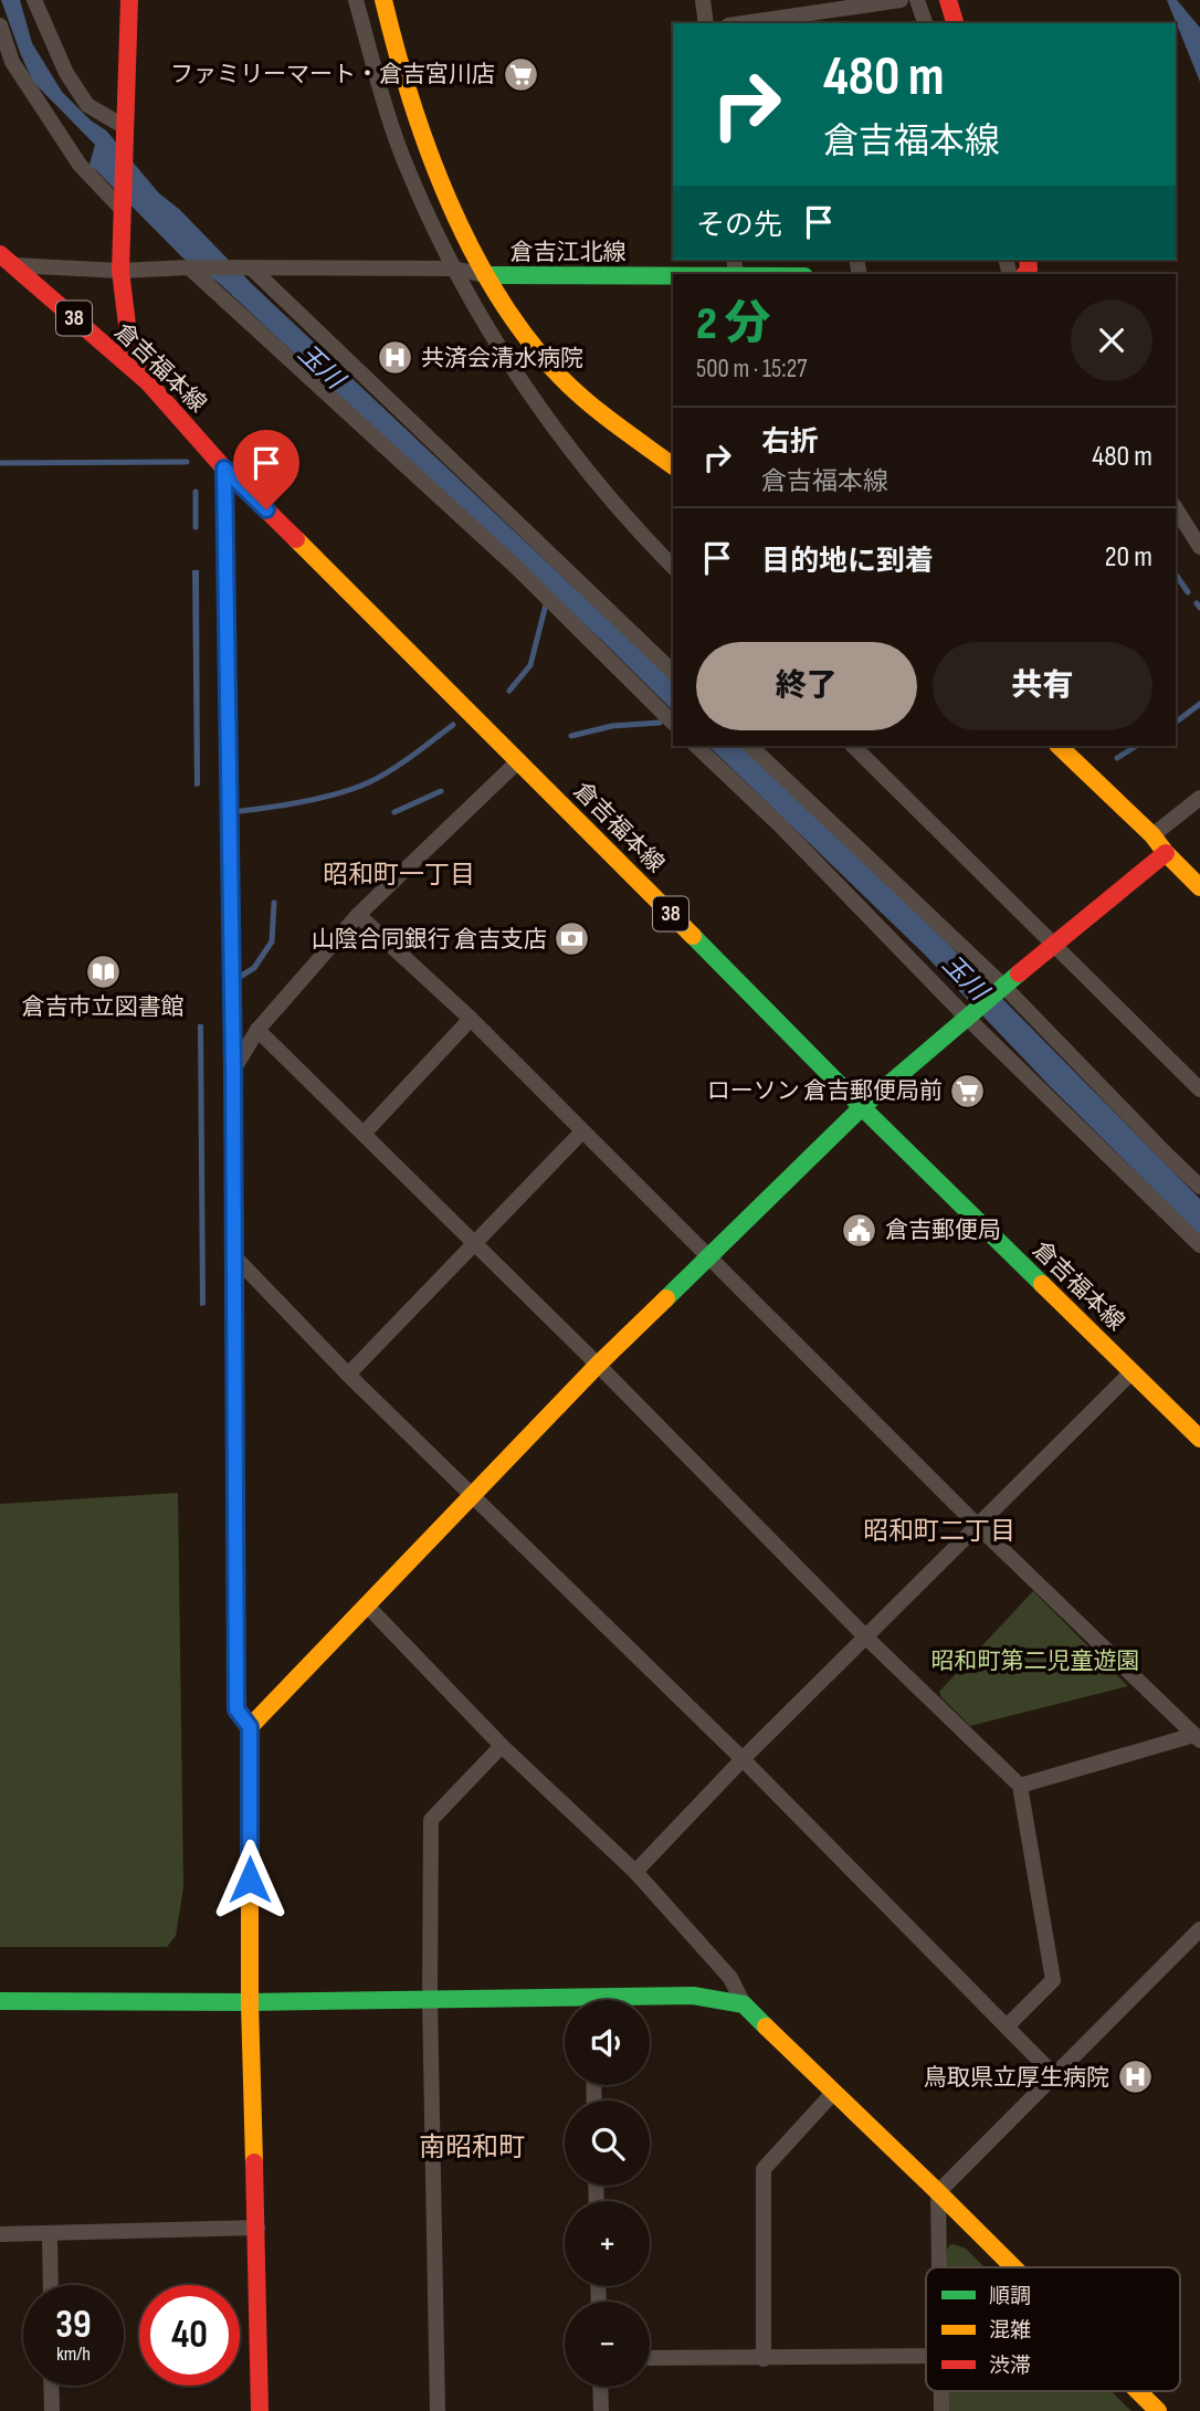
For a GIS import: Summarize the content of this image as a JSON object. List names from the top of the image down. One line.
{"streets":{"street":["倉吉江北線","38","倉吉福本線"]},"districts":["昭和町一丁目","昭和町二丁目","南昭和町"],"water":["玉川"],"parks":["昭和町第二児童遊園"],"places":{"supermarket":["ファミリーマート・倉吉宮川店","ローソン 倉吉郵便局前"],"hospital":["共済会清水病院","鳥取県立厚生病院"],"bank":["山陰合同銀行 倉吉支店"],"library":["倉吉市立図書館"],"public building":["倉吉郵便局"]},"legend":["順調","混雑","渋滞"],"page":{"turn":["480 m","倉吉福本線"],"then":"その先","heading":["2 分","500 m · 15:27"],"list":[{"name":"右折","note":"倉吉福本線","value":"480 m"},{"name":"目的地に到着","value":"20 m"}],"buttons":["終了","共有"],"map_buttons":["+","−"],"speed":"39 km/h","limit":"40"}}
